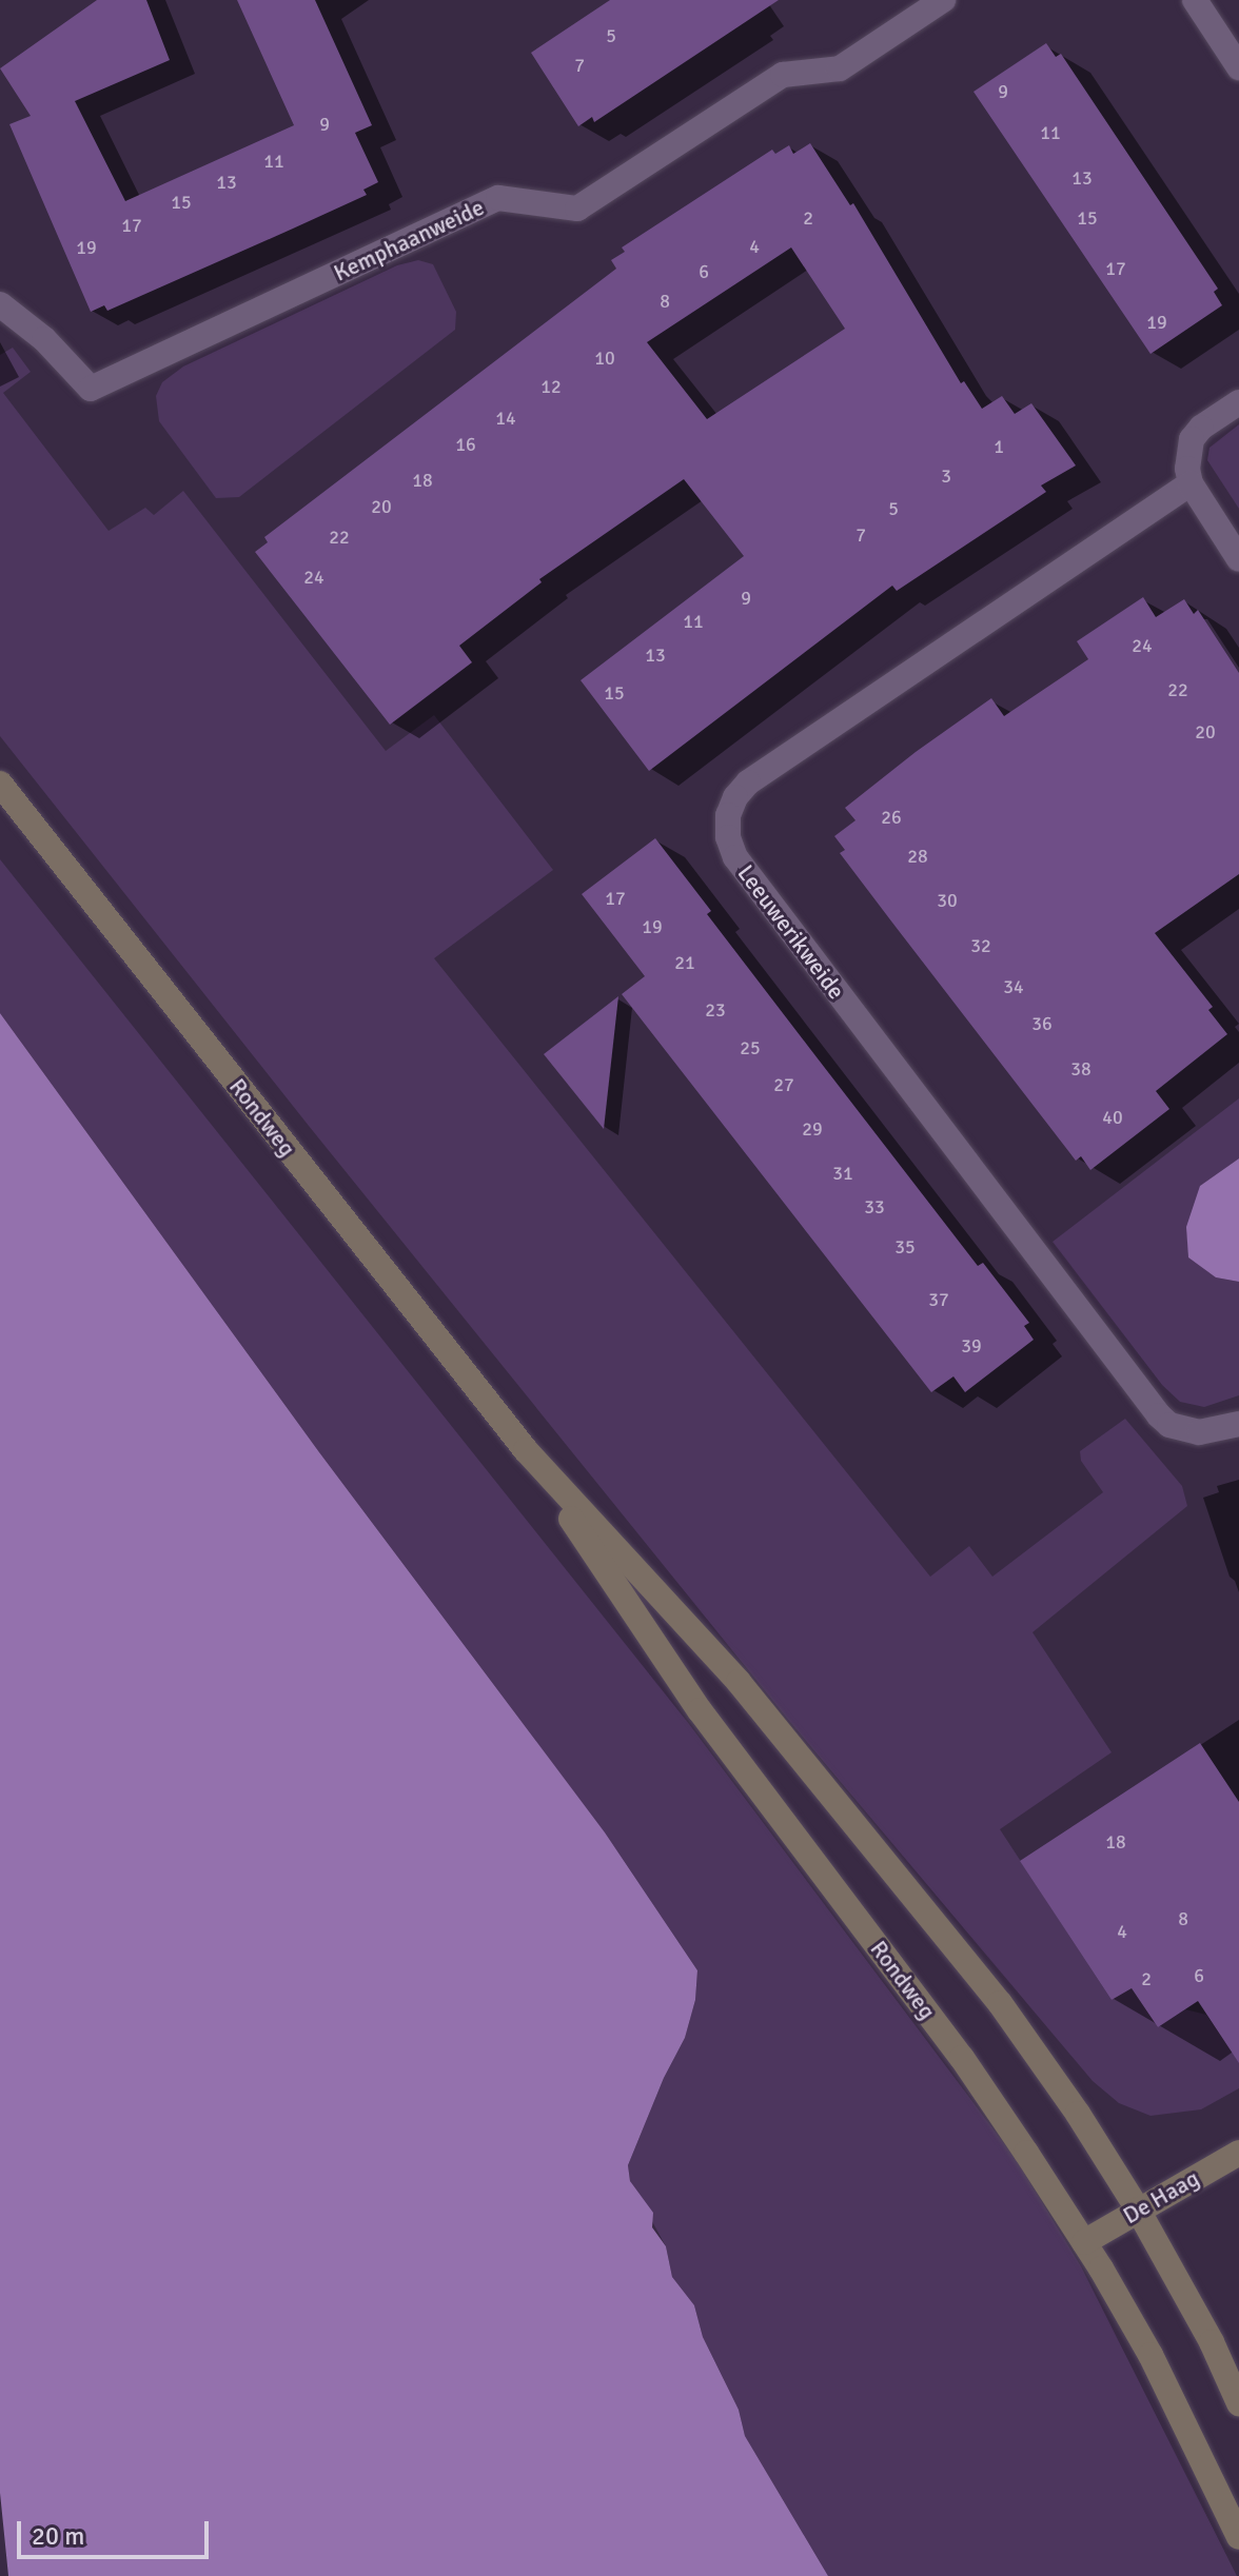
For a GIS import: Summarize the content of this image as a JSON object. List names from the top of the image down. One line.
{"streets":{"main road":["Rondweg","De Haag"],"street":["Kemphaanweide","Leeuwerikweide"]},"crossings":[["Rondweg","De Haag"]],"house_numbers":["5","7","9","9","11","11","13","13","15","2","15","17","4","19","17","6","8","19","10","12","14","16","1","3","18","20","5","7","22","24","9","11","24","13","22","15","20","26","28","17","30","19","32","21","34","23","36","25","38","27","40","29","31","33","35","37","39","18","8","4","6","2"],"scale_bar":"20 m"}
